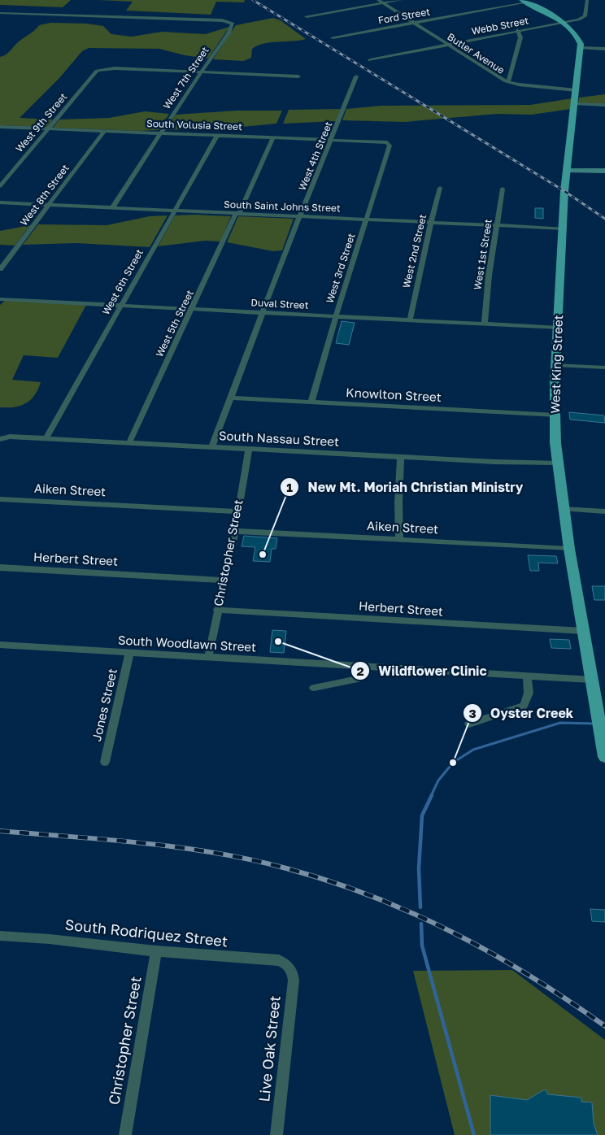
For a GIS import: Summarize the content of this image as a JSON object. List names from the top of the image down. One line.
{"streets":{"main road":["West King Street"],"street":["Ford Street","Webb Street","Butler Avenue","West 7th Street","West 9th Street","South Volusia Street","West 4th Street","West 8th Street","South Saint Johns Street","West 2nd Street","West 1st Street","West 3rd Street","West 6th Street","Duval Street","West 5th Street","Knowlton Street","South Nassau Street","Aiken Street","Christopher Street","Herbert Street","South Woodlawn Street","Jones Street","South Rodriquez Street","Live Oak Street"]},"crossings":[["Ford Street","Butler Avenue"],["Webb Street","Butler Avenue"],["Butler Avenue","West King Street"],["West 7th Street","West 9th Street"],["West 7th Street","South Volusia Street"],["West 7th Street","South Saint Johns Street"],["West 9th Street","South Volusia Street"],["South Volusia Street","West 4th Street"],["South Volusia Street","West 8th Street"],["South Volusia Street","West 3rd Street"],["South Volusia Street","West 6th Street"],["South Volusia Street","West 5th Street"],["West 4th Street","South Saint Johns Street"],["West 4th Street","Duval Street"],["West 4th Street","Knowlton Street"],["West 4th Street","South Nassau Street"],["West 8th Street","South Saint Johns Street"],["South Saint Johns Street","West 2nd Street"],["South Saint Johns Street","West 1st Street"],["South Saint Johns Street","West 3rd Street"],["South Saint Johns Street","West 6th Street"],["South Saint Johns Street","West 5th Street"],["South Saint Johns Street","West King Street"],["West 2nd Street","Duval Street"],["West 1st Street","Duval Street"],["West 3rd Street","Duval Street"],["West 3rd Street","Knowlton Street"],["West 6th Street","Duval Street"],["West 6th Street","South Nassau Street"],["Duval Street","West 5th Street"],["Duval Street","West King Street"],["West 5th Street","South Nassau Street"],["West King Street","Knowlton Street"],["West King Street","South Nassau Street"],["West King Street","Aiken Street"],["West King Street","Herbert Street"],["West King Street","South Woodlawn Street"],["South Nassau Street","Christopher Street"],["Aiken Street","Christopher Street"],["Christopher Street","Herbert Street"],["Christopher Street","South Woodlawn Street"],["Christopher Street","South Rodriquez Street"],["South Woodlawn Street","Jones Street"],["South Rodriquez Street","Live Oak Street"]],"places":["New Mt. Moriah Christian Ministry","Wildflower Clinic","Oyster Creek"]}
